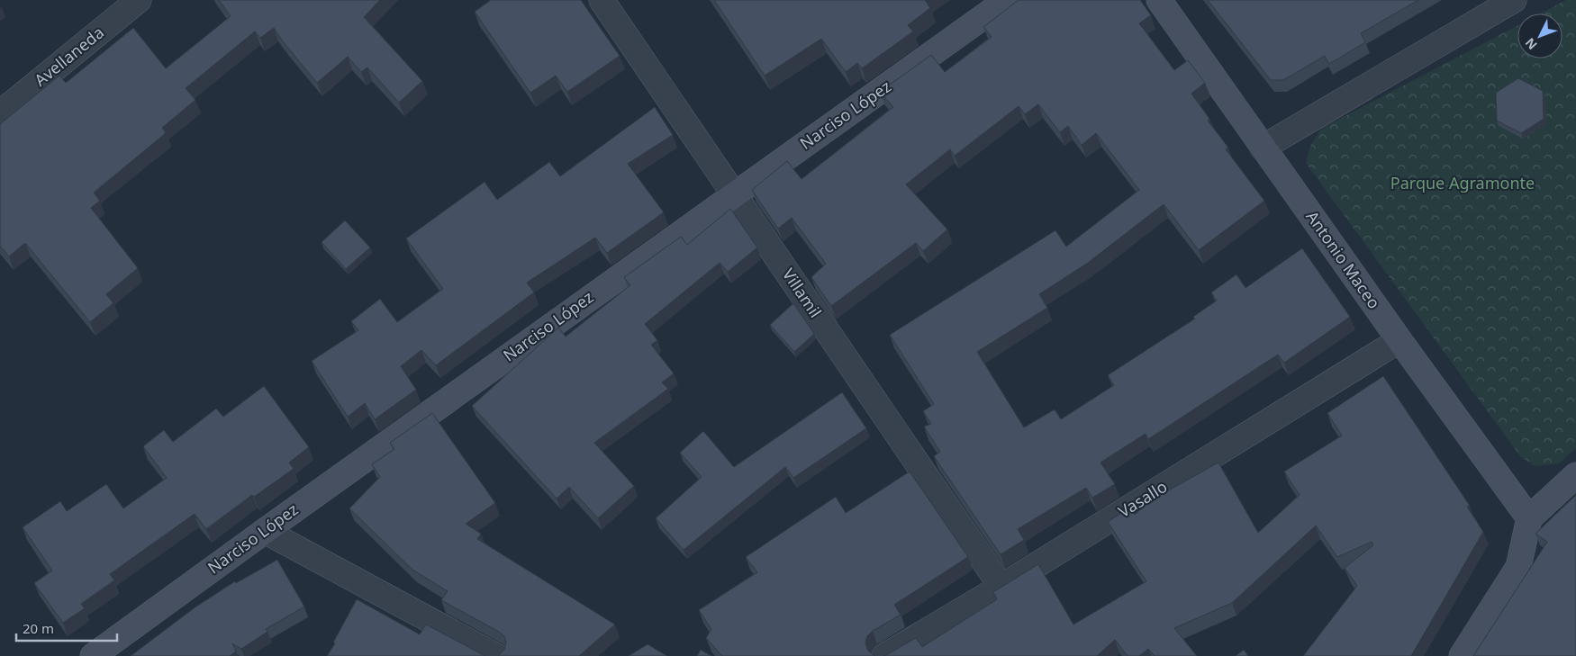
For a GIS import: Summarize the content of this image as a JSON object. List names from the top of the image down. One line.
{"streets":{"street":["Avellaneda","Narciso López","Antonio Maceo","Villamil","Vasallo"]},"crossings":[["Narciso López","Villamil"],["Antonio Maceo","Vasallo"],["Villamil","Vasallo"]],"parks":["Parque Agramonte"],"scale_bar":"20 m","north":"bottom left"}
